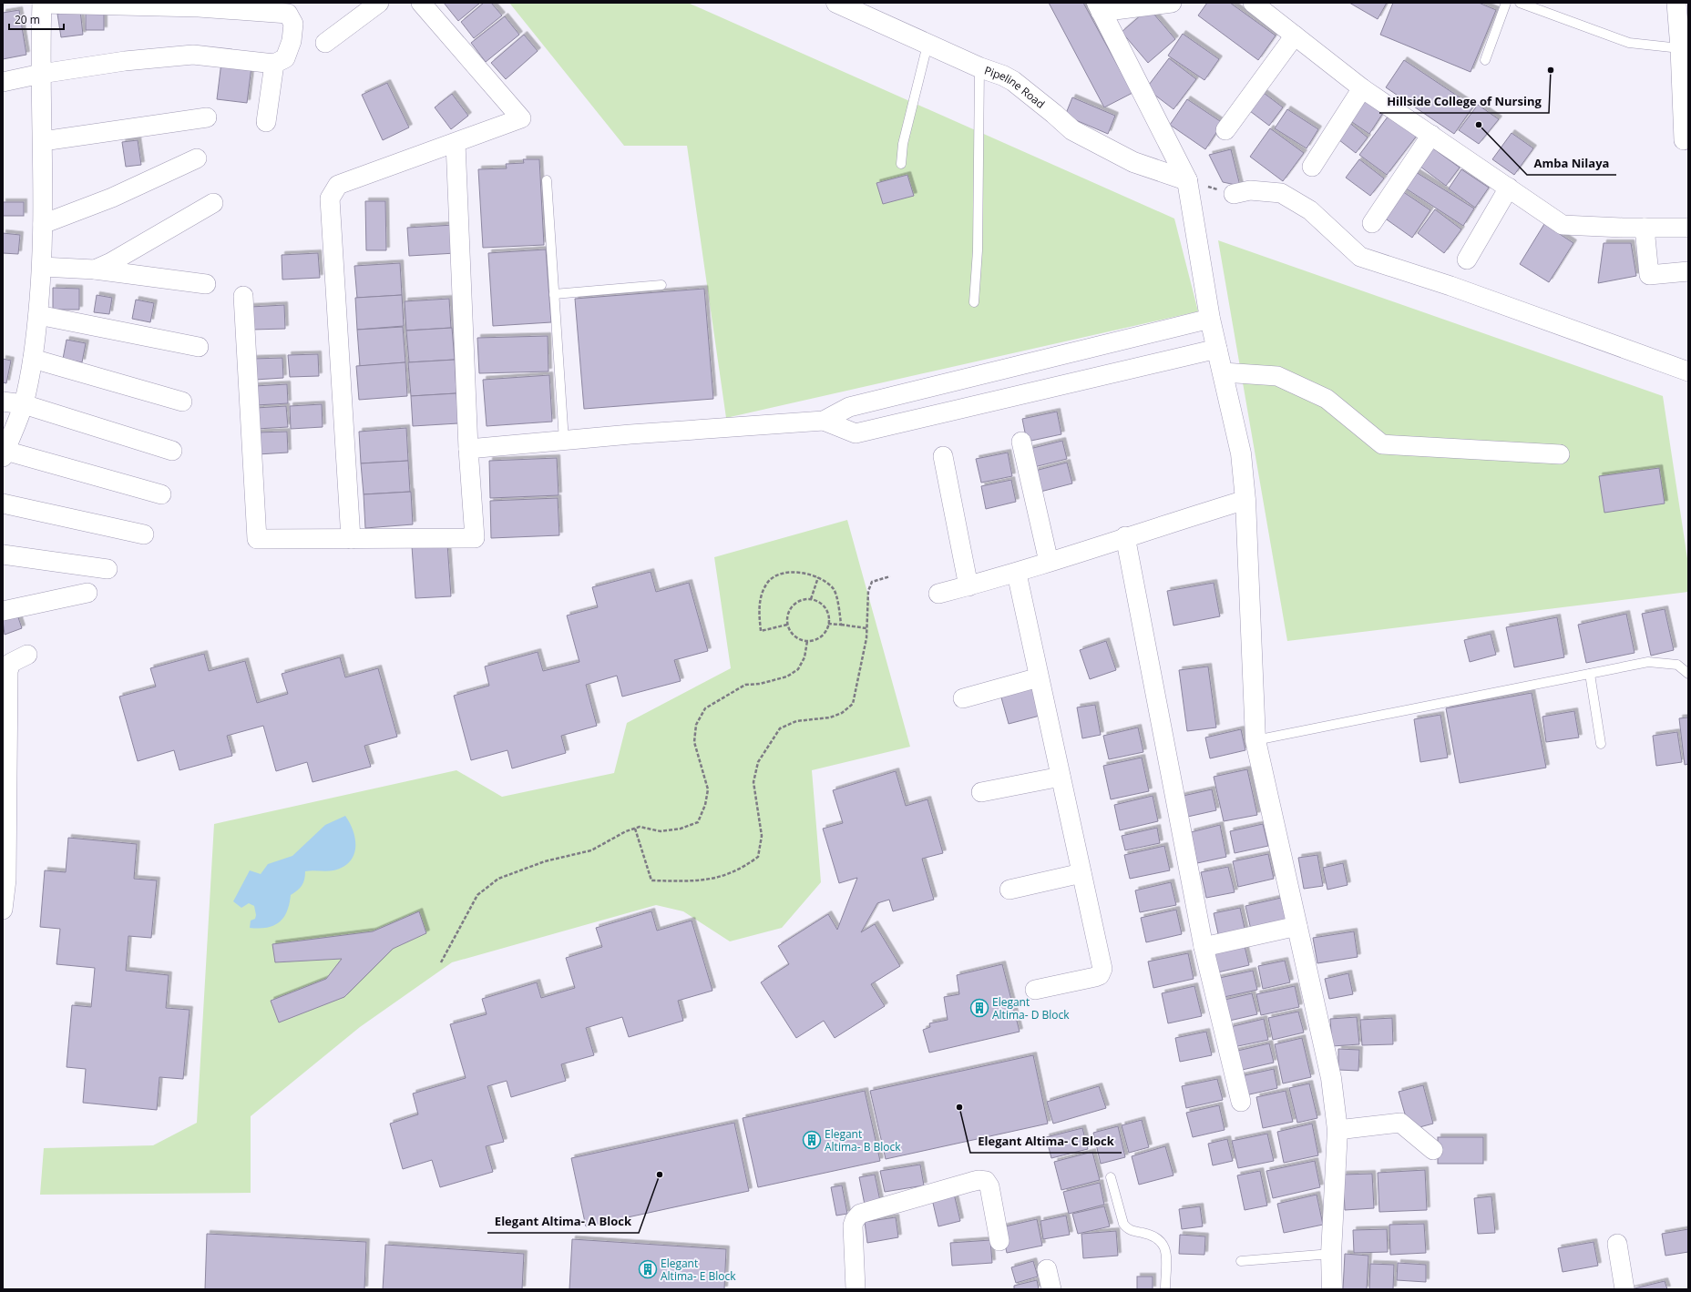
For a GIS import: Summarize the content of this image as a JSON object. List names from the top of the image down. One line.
{"streets":{"street":["Pipeline Road"]},"places":{"other":["Hillside College of Nursing","Amba Nilaya","Elegant Altima- C Block","Elegant Altima- A Block"],"building":["Elegant Altima- D Block","Elegant Altima- B Block","Elegant Altima- E Block"]},"scale_bar":"20 m"}
